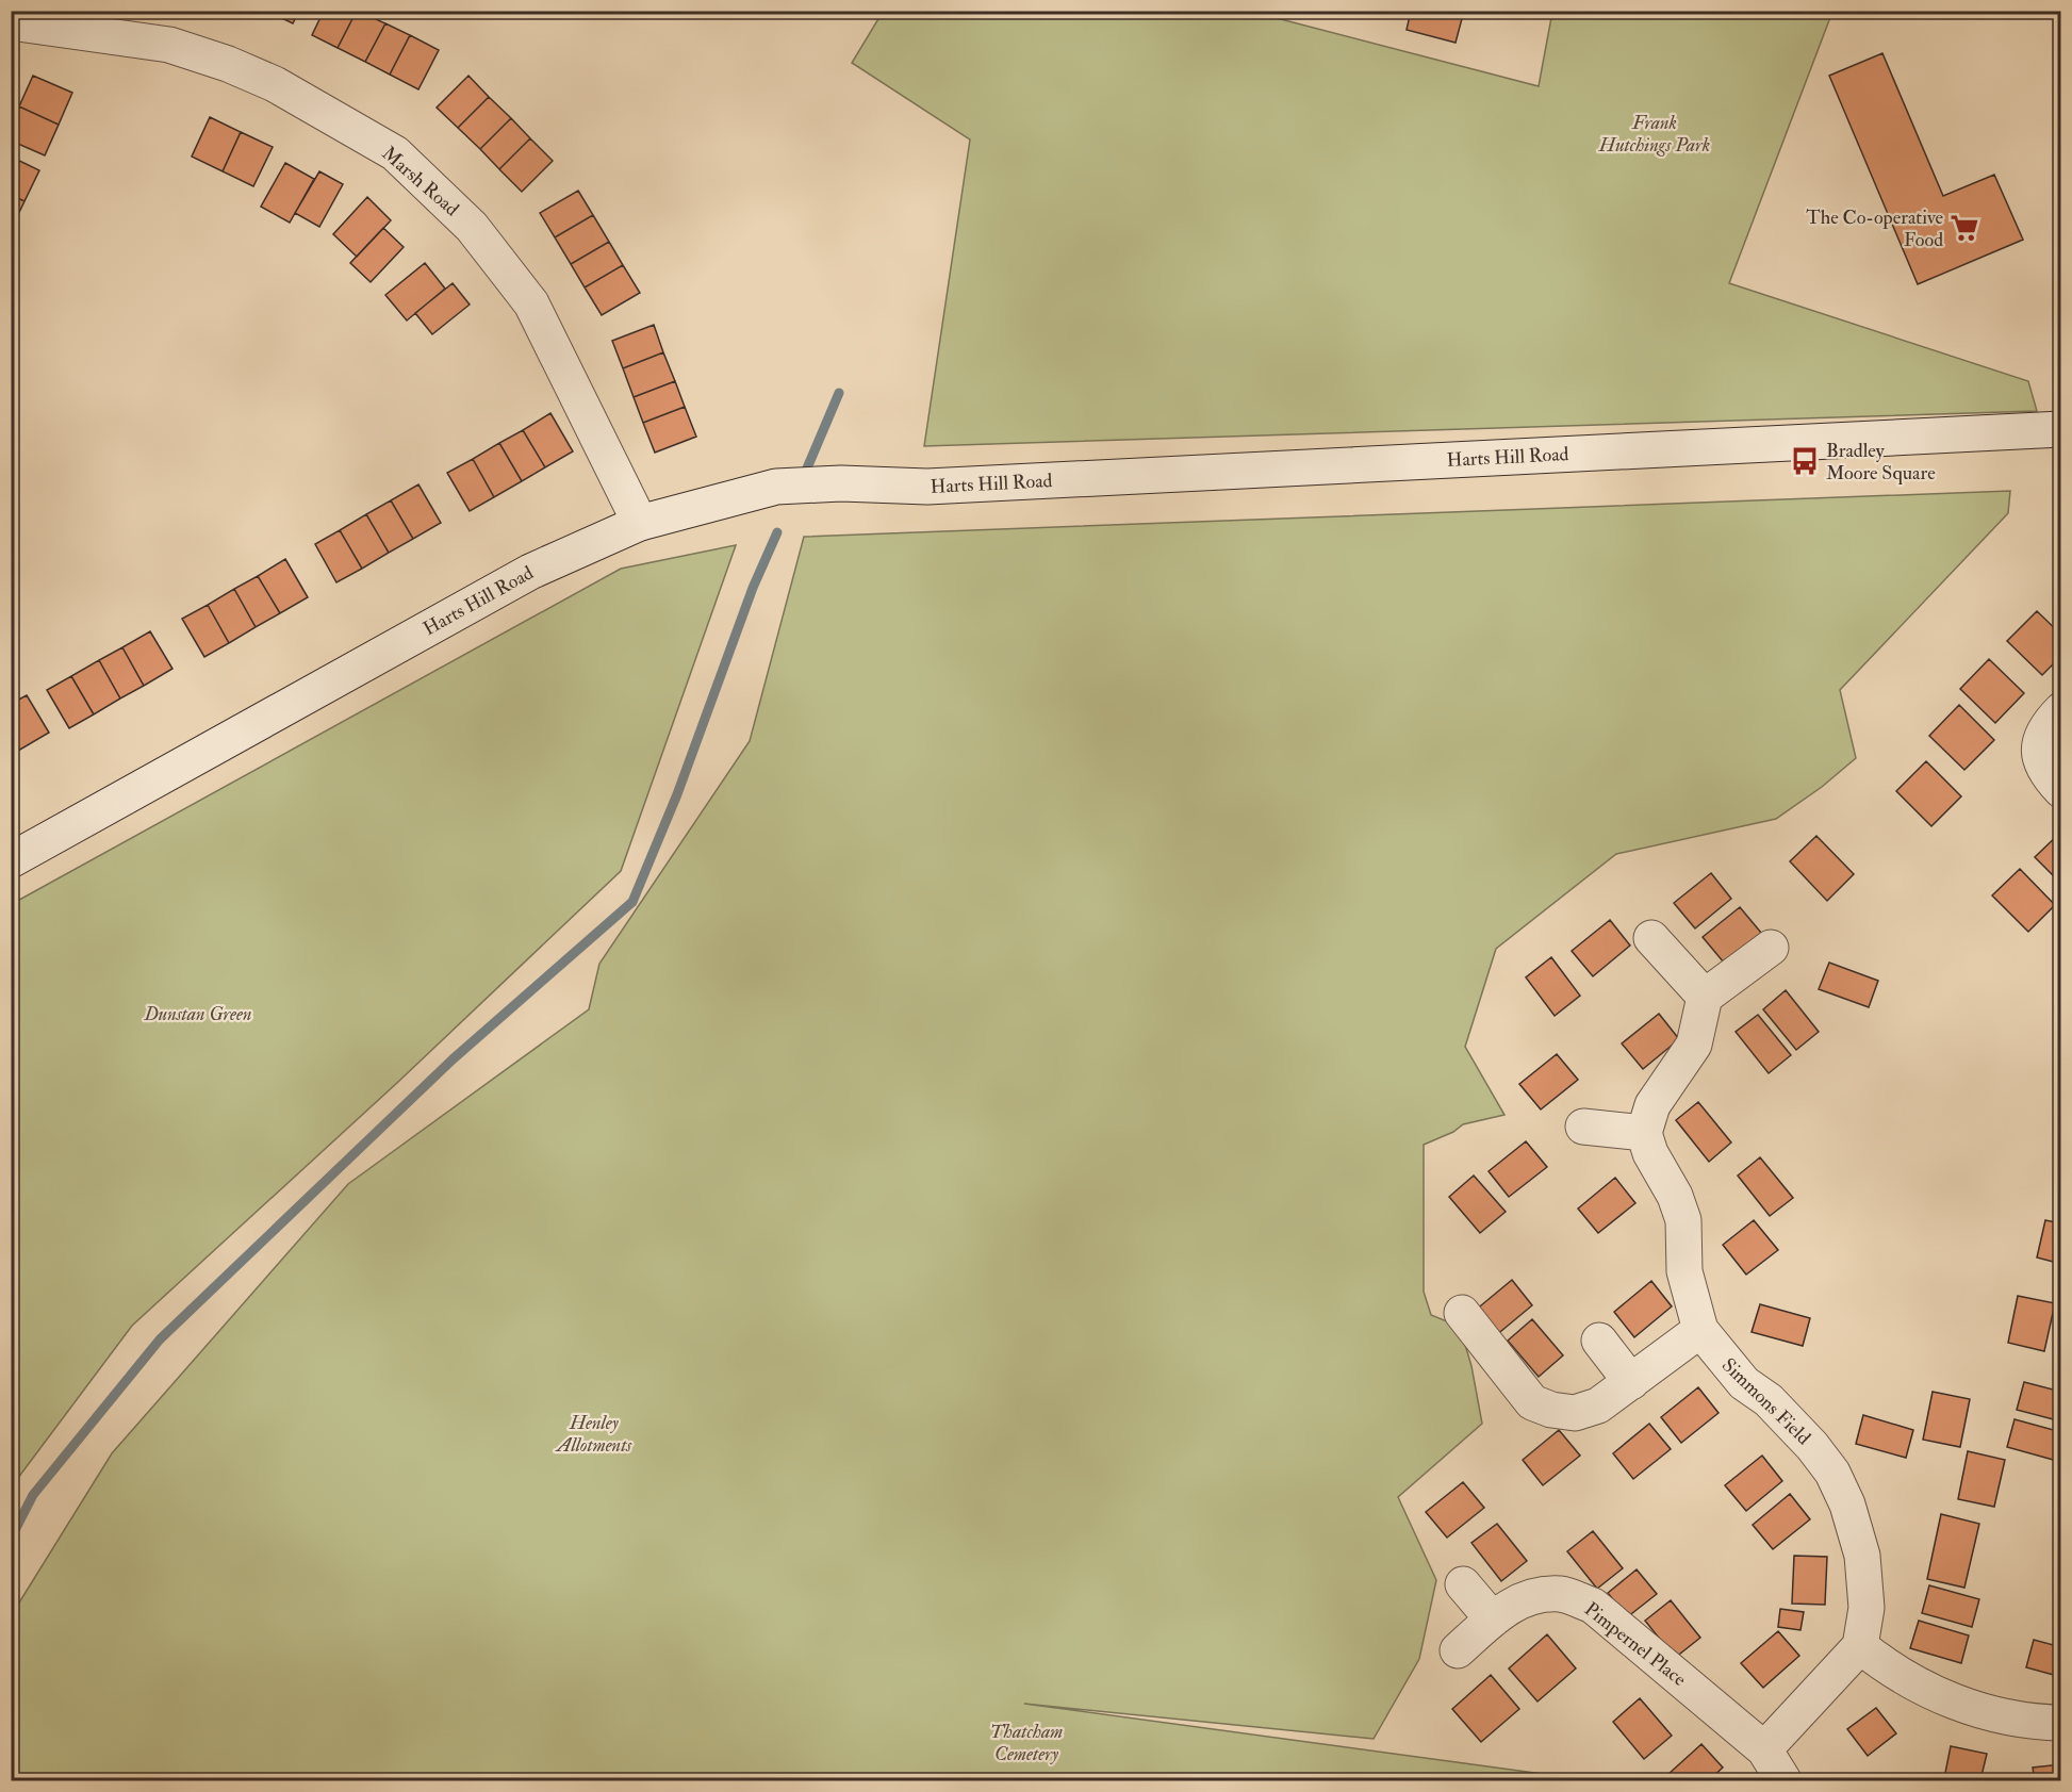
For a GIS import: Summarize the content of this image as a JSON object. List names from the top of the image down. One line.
{"streets":{"street":["Marsh Road","Harts Hill Road","Simmons Field","Pimpernel Place"]},"crossings":[["Marsh Road","Harts Hill Road"]],"parks":["Frank Hutchings Park","Dunstan Green","Henley Allotments","Thatcham Cemetery"],"places":{"supermarket":["The Co-operative Food"],"bus stop":["Bradley Moore Square"]}}
